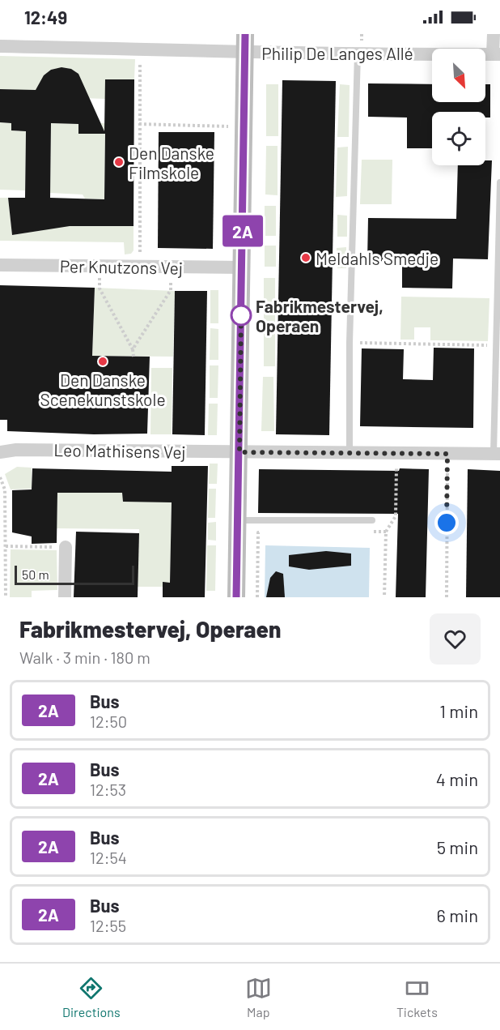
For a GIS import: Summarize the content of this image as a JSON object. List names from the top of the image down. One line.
{"streets":{"street":["Philip De Langes Allé","Per Knutzons Vej","Leo Mathisens Vej"]},"places":["Den Danske Filmskole","Meldahls Smedje","Fabrikmestervej, Operaen","Den Danske Scenekunstskole"],"lines":["bus line 2A"],"scale_bar":"50 m","north":"bottom right","page":{"status":"12:49","on_map":"2A","scale":"50 m","heading":["Fabrikmestervej, Operaen","Walk · 3 min · 180 m"],"list":[{"mark":"2A","name":"Bus","note":"12:50","value":"1 min"},{"mark":"2A","name":"Bus","note":"12:53","value":"4 min"},{"mark":"2A","name":"Bus","note":"12:54","value":"5 min"},{"mark":"2A","name":"Bus","note":"12:55","value":"6 min"}],"tabs":["Directions","Map","Tickets"]}}
